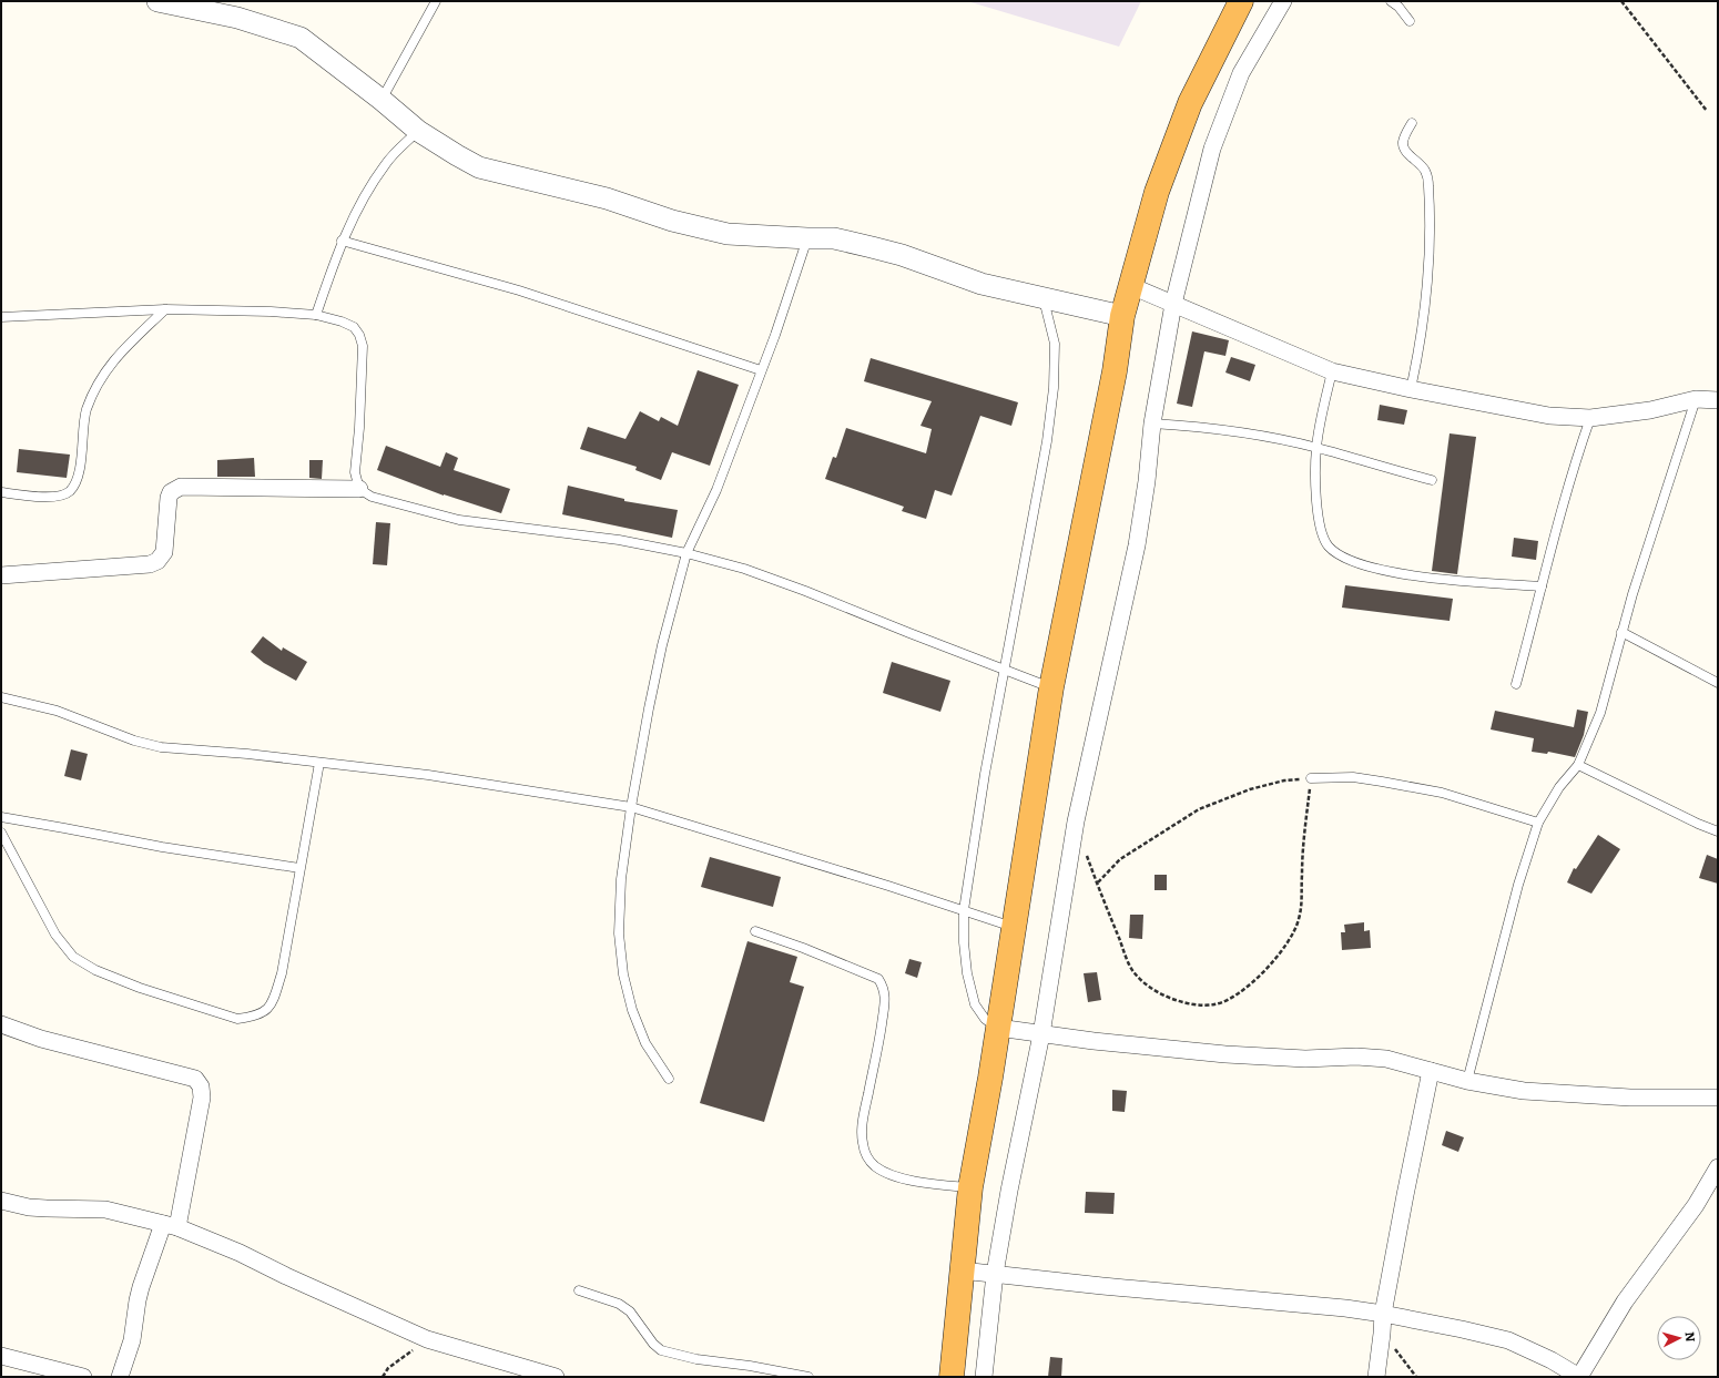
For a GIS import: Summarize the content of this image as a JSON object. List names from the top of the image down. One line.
{"north":"right"}
